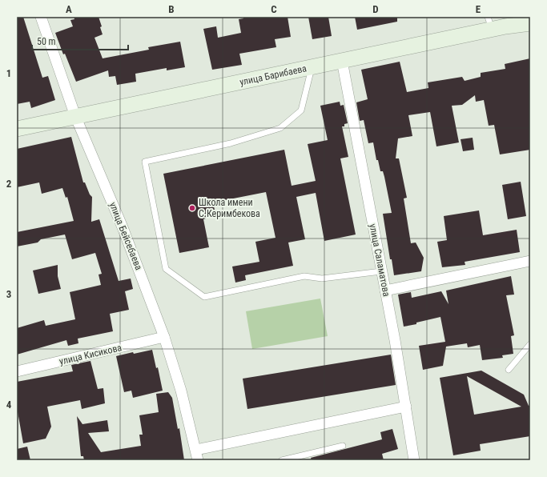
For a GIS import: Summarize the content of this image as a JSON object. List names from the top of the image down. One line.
{"streets":{"street":["улица Барибаева","улица Бейсебаева","улица Саламатова","улица Кисикова"]},"crossings":[["улица Барибаева","улица Бейсебаева"],["улица Барибаева","улица Саламатова"],["улица Бейсебаева","улица Кисикова"]],"places":["Школа имени С.Керимбекова"],"scale_bar":"50 m","grid":{"columns":["A","B","C","D","E"],"rows":["1","2","3","4"]}}
